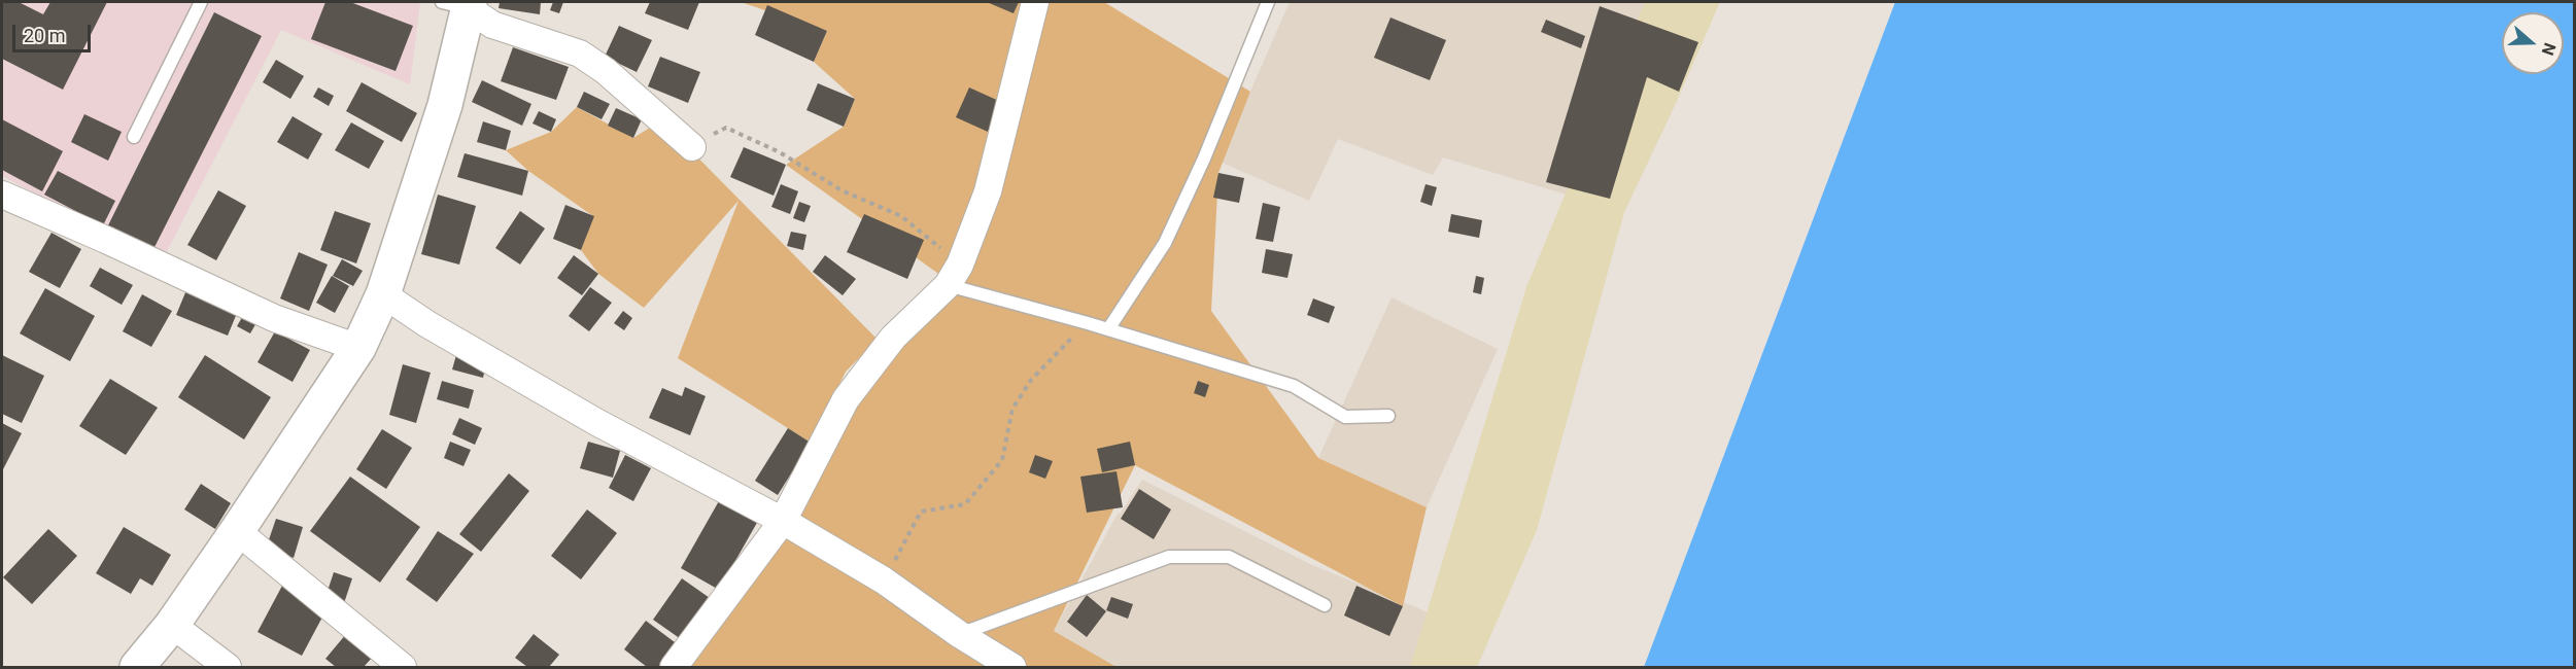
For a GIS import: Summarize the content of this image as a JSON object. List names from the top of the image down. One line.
{"scale_bar":"20 m","north":"right"}
